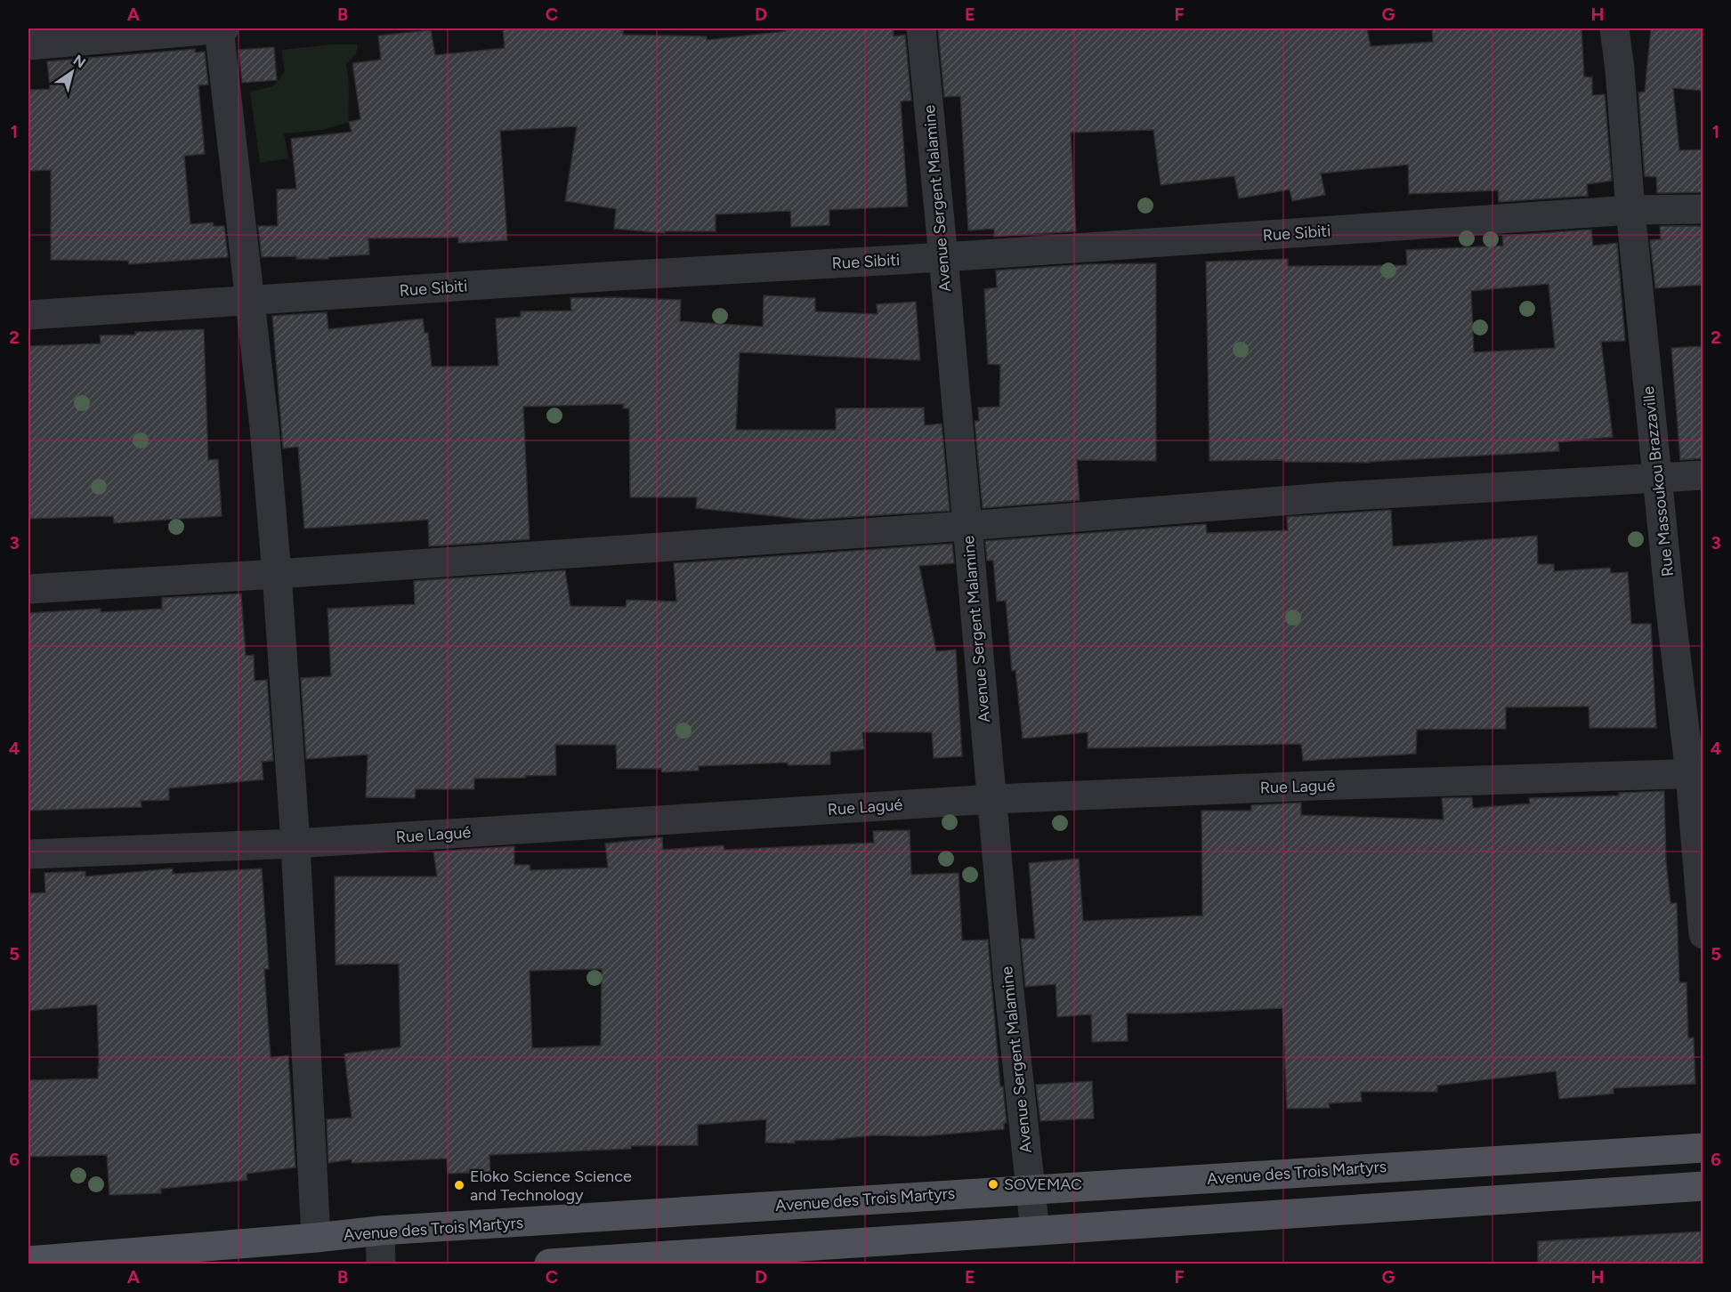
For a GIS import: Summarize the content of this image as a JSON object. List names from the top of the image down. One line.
{"streets":{"main road":["Avenue des Trois Martyrs"],"street":["Avenue Sergent Malamine","Rue Sibiti","Rue Massoukou Brazzaville","Rue Lagué"]},"crossings":[["Avenue Sergent Malamine","Rue Sibiti"],["Avenue Sergent Malamine","Rue Lagué"],["Avenue Sergent Malamine","Avenue des Trois Martyrs"],["Rue Sibiti","Rue Massoukou Brazzaville"],["Rue Massoukou Brazzaville","Rue Lagué"]],"places":["SOVEMAC","Eloko Science Science and Technology"],"north":"top right","grid":{"columns":["A","B","C","D","E","F","G","H"],"rows":["1","2","3","4","5","6"]}}
